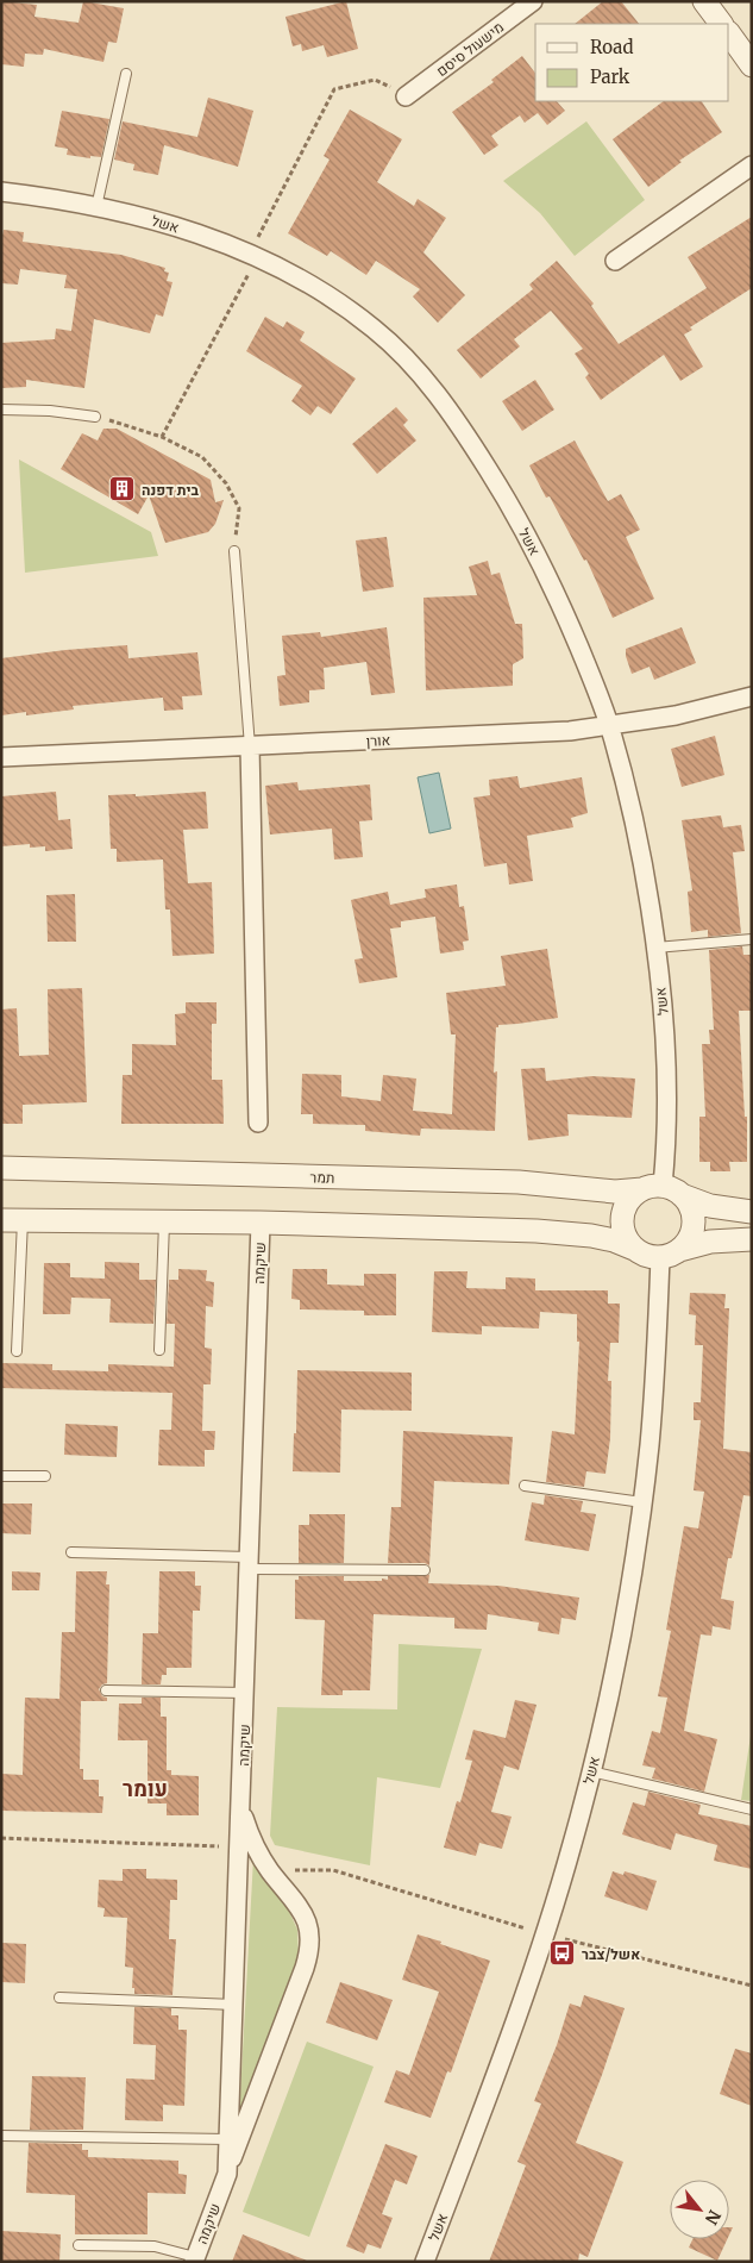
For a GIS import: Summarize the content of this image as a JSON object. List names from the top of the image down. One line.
{"streets":{"street":["מישעול סיסם","אשל","אורן","תמר","שיקמה"]},"crossings":[["אשל","אורן"],["אשל","תמר"]],"districts":["עומר"],"places":{"building":["בית דפנה"],"bus stop":["אשל/צבר"]},"legend":["Road","Park"],"north":"bottom right"}
